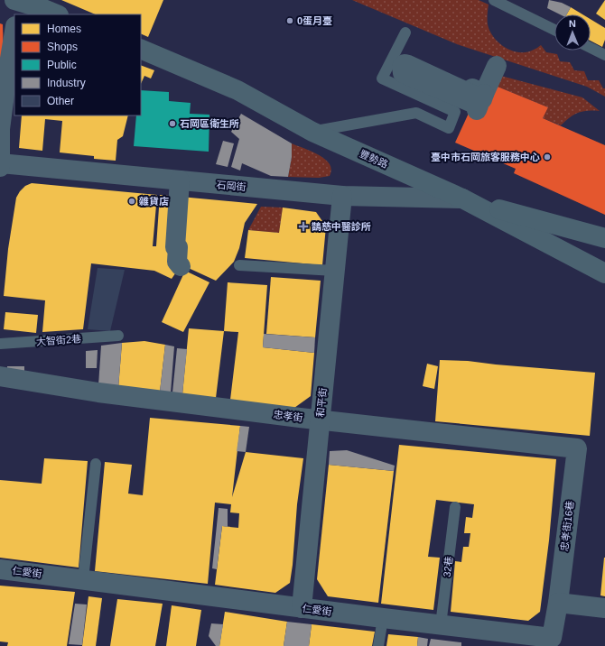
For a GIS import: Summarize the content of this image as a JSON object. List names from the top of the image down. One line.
{"streets":{"street":["豐勢路","石岡街","和平街","忠孝街","忠孝街16巷","仁愛街"],"lane":["大智街2巷","32巷"]},"crossings":[["豐勢路","石岡街"],["石岡街","和平街"],["和平街","忠孝街"],["和平街","仁愛街"],["忠孝街","忠孝街16巷"],["忠孝街16巷","仁愛街"],["32巷","仁愛街"]],"places":{"other":["0蛋月臺","石岡區衛生所","臺中市石岡旅客服務中心","雜貨店"],"health":["鵲慈中醫診所"]},"legend":["Homes","Shops","Public","Industry","Other"],"north":"top"}
